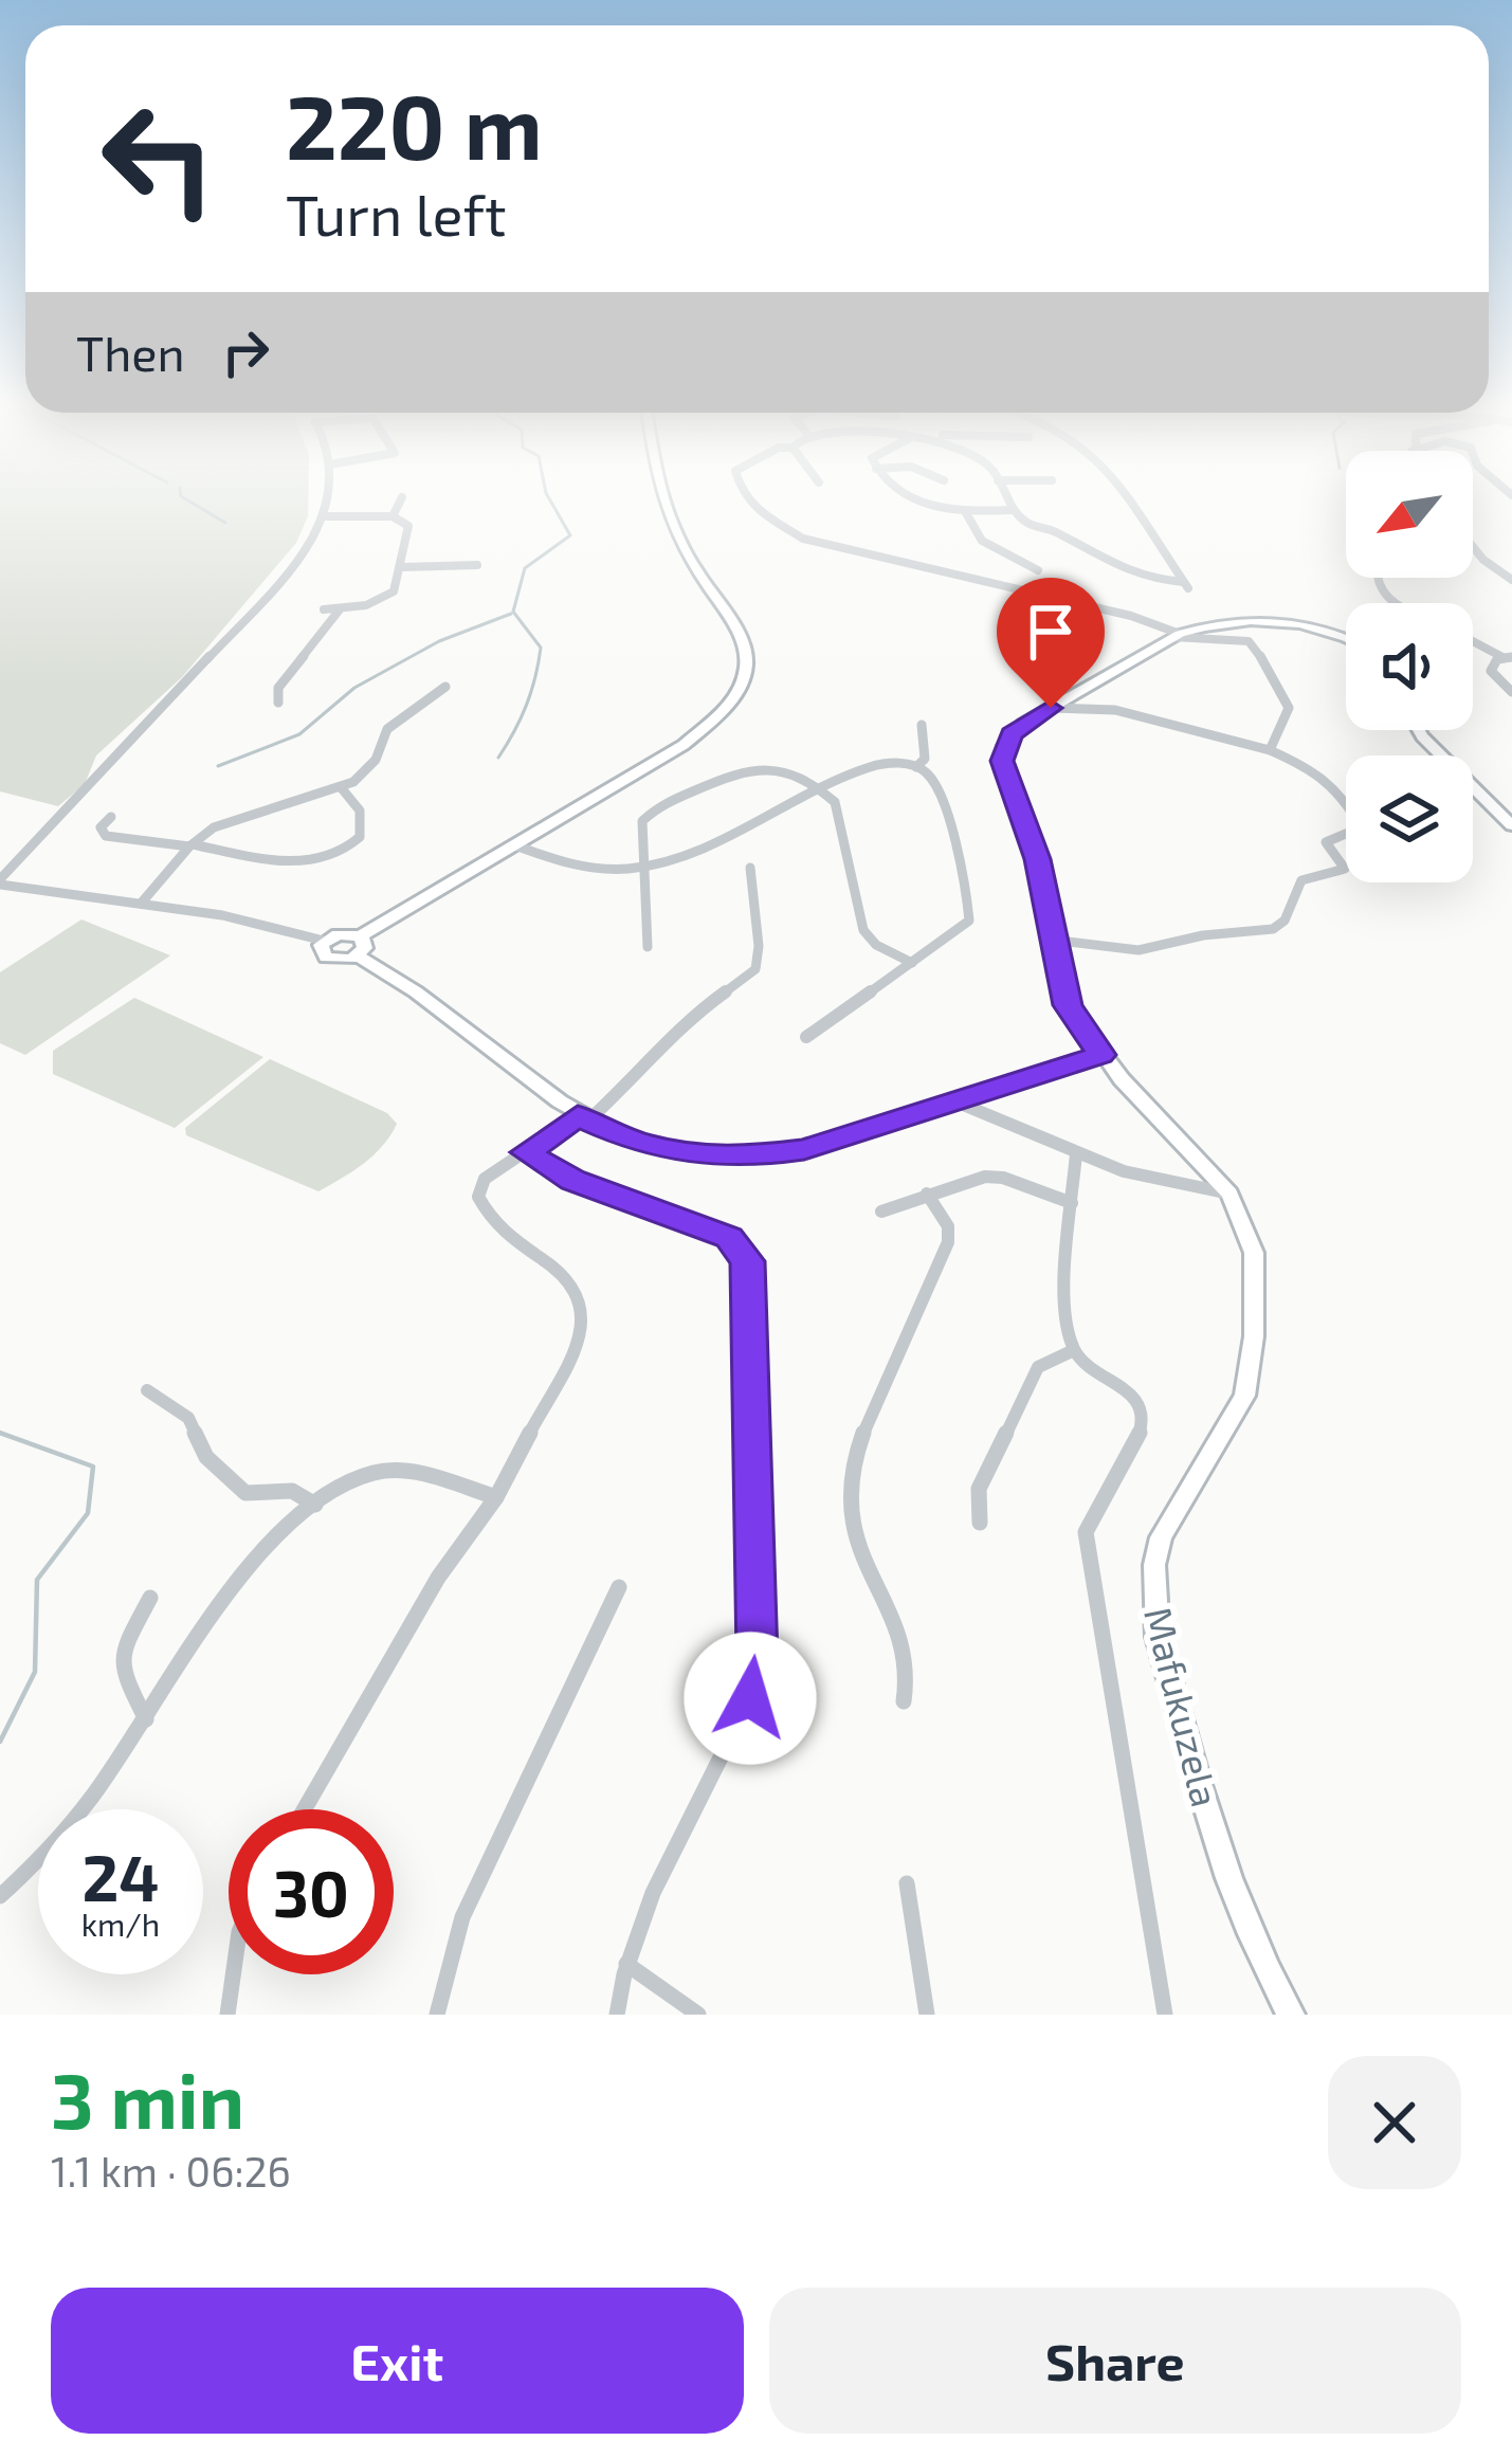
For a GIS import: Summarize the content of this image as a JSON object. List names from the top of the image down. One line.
{"streets":{"street":["Mafukuzela"]},"north":"bottom left","page":{"turn":["220 m","Turn left"],"then":"Then","speed":"24 km/h","limit":"30","heading":["3 min","1.1 km · 06:26"],"buttons":["Exit","Share"]}}
